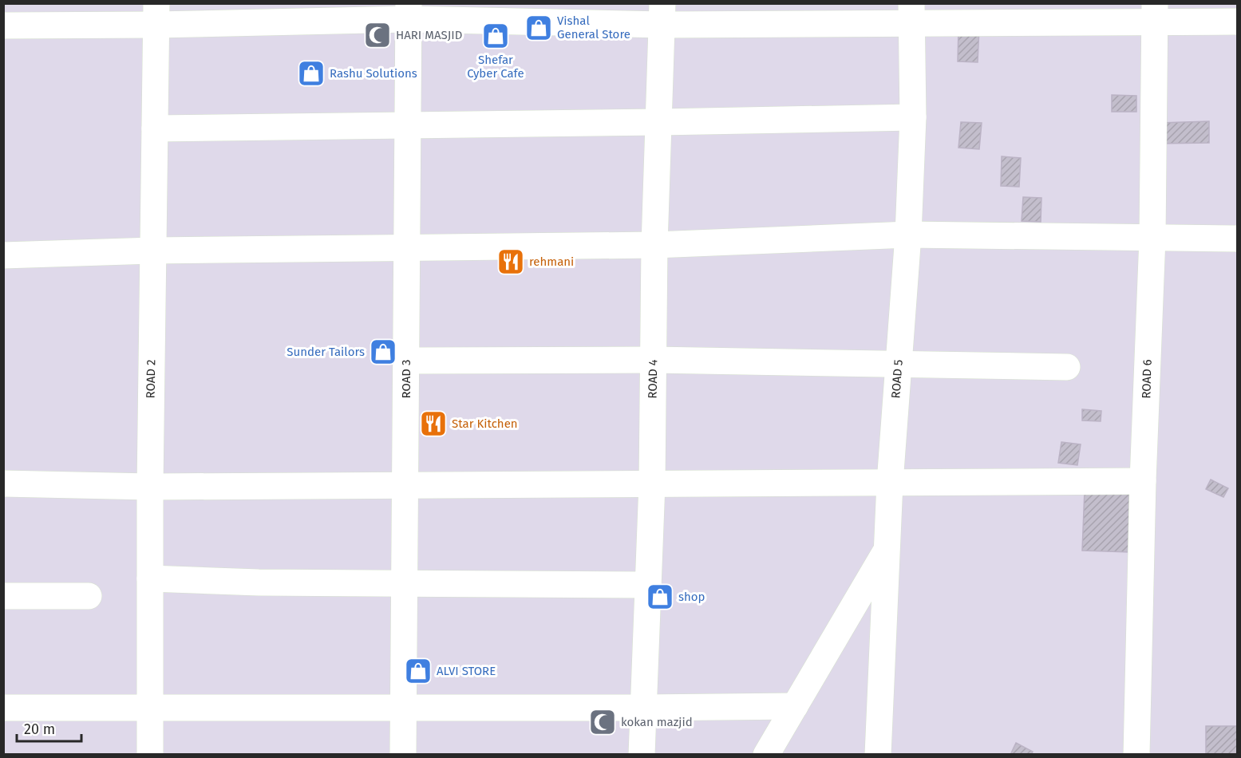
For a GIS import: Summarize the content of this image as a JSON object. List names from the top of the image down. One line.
{"streets":{"street":["ROAD 2","ROAD 3","ROAD 4","ROAD 5","ROAD 6"]},"places":{"shop":["Vishal General Store","Shefar Cyber Cafe","Rashu Solutions","Sunder Tailors","shop","ALVI STORE"],"mosque":["HARI MASJID","kokan mazjid"],"restaurant":["rehmani","Star Kitchen"]},"scale_bar":"20 m"}
